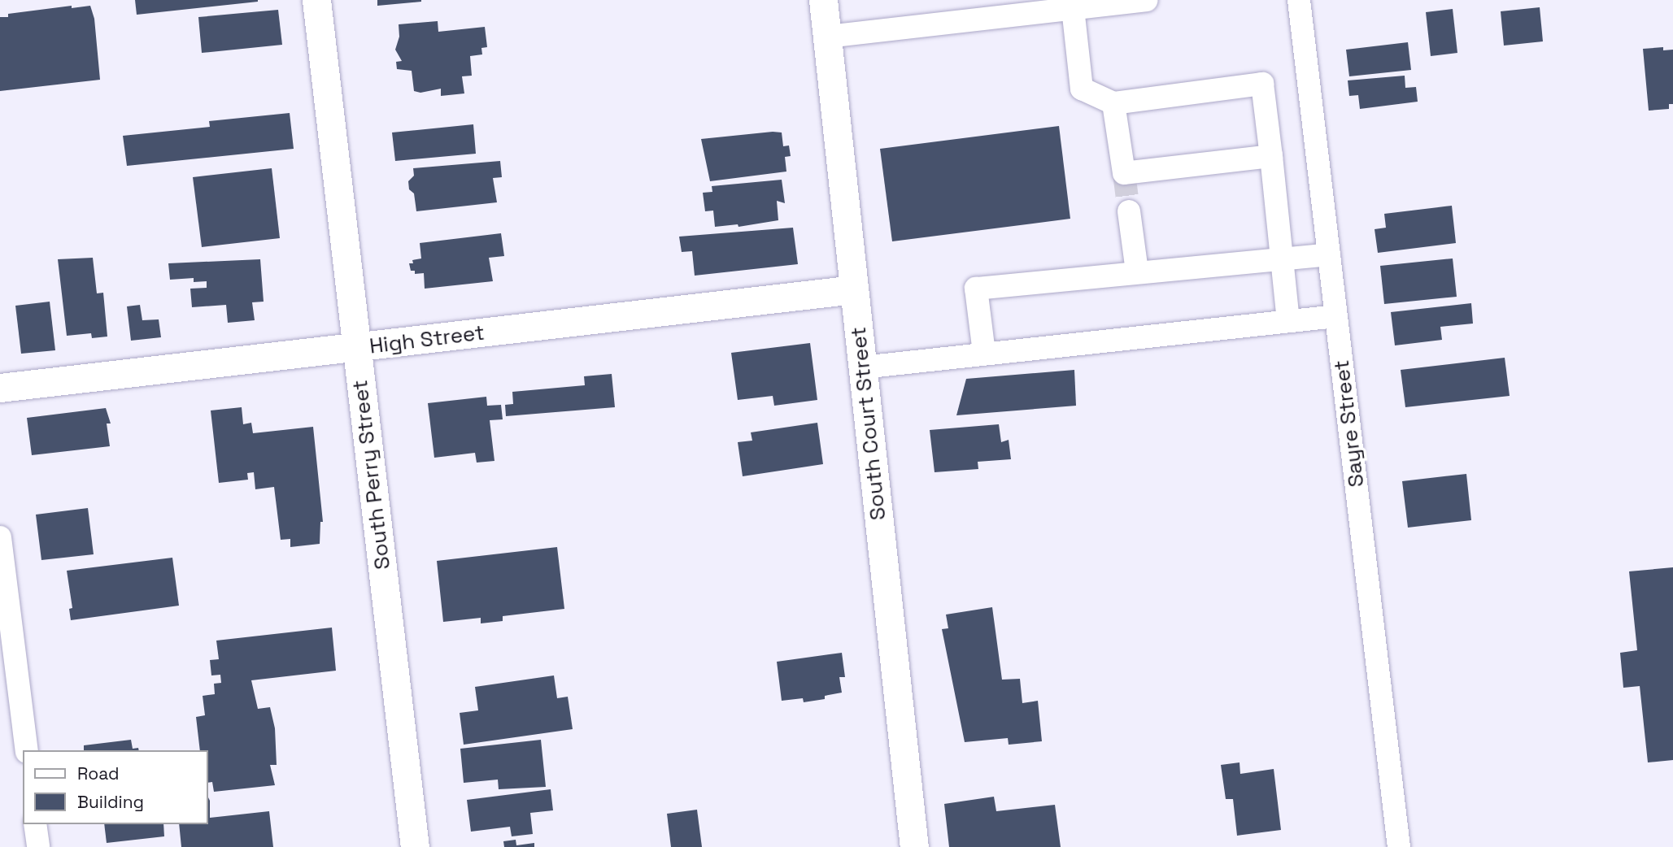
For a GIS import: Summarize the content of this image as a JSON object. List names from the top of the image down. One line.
{"streets":{"main road":["High Street","South Court Street","South Perry Street"],"street":["Sayre Street"]},"crossings":[["High Street","South Court Street"],["High Street","South Perry Street"]],"legend":["Road","Building"]}
